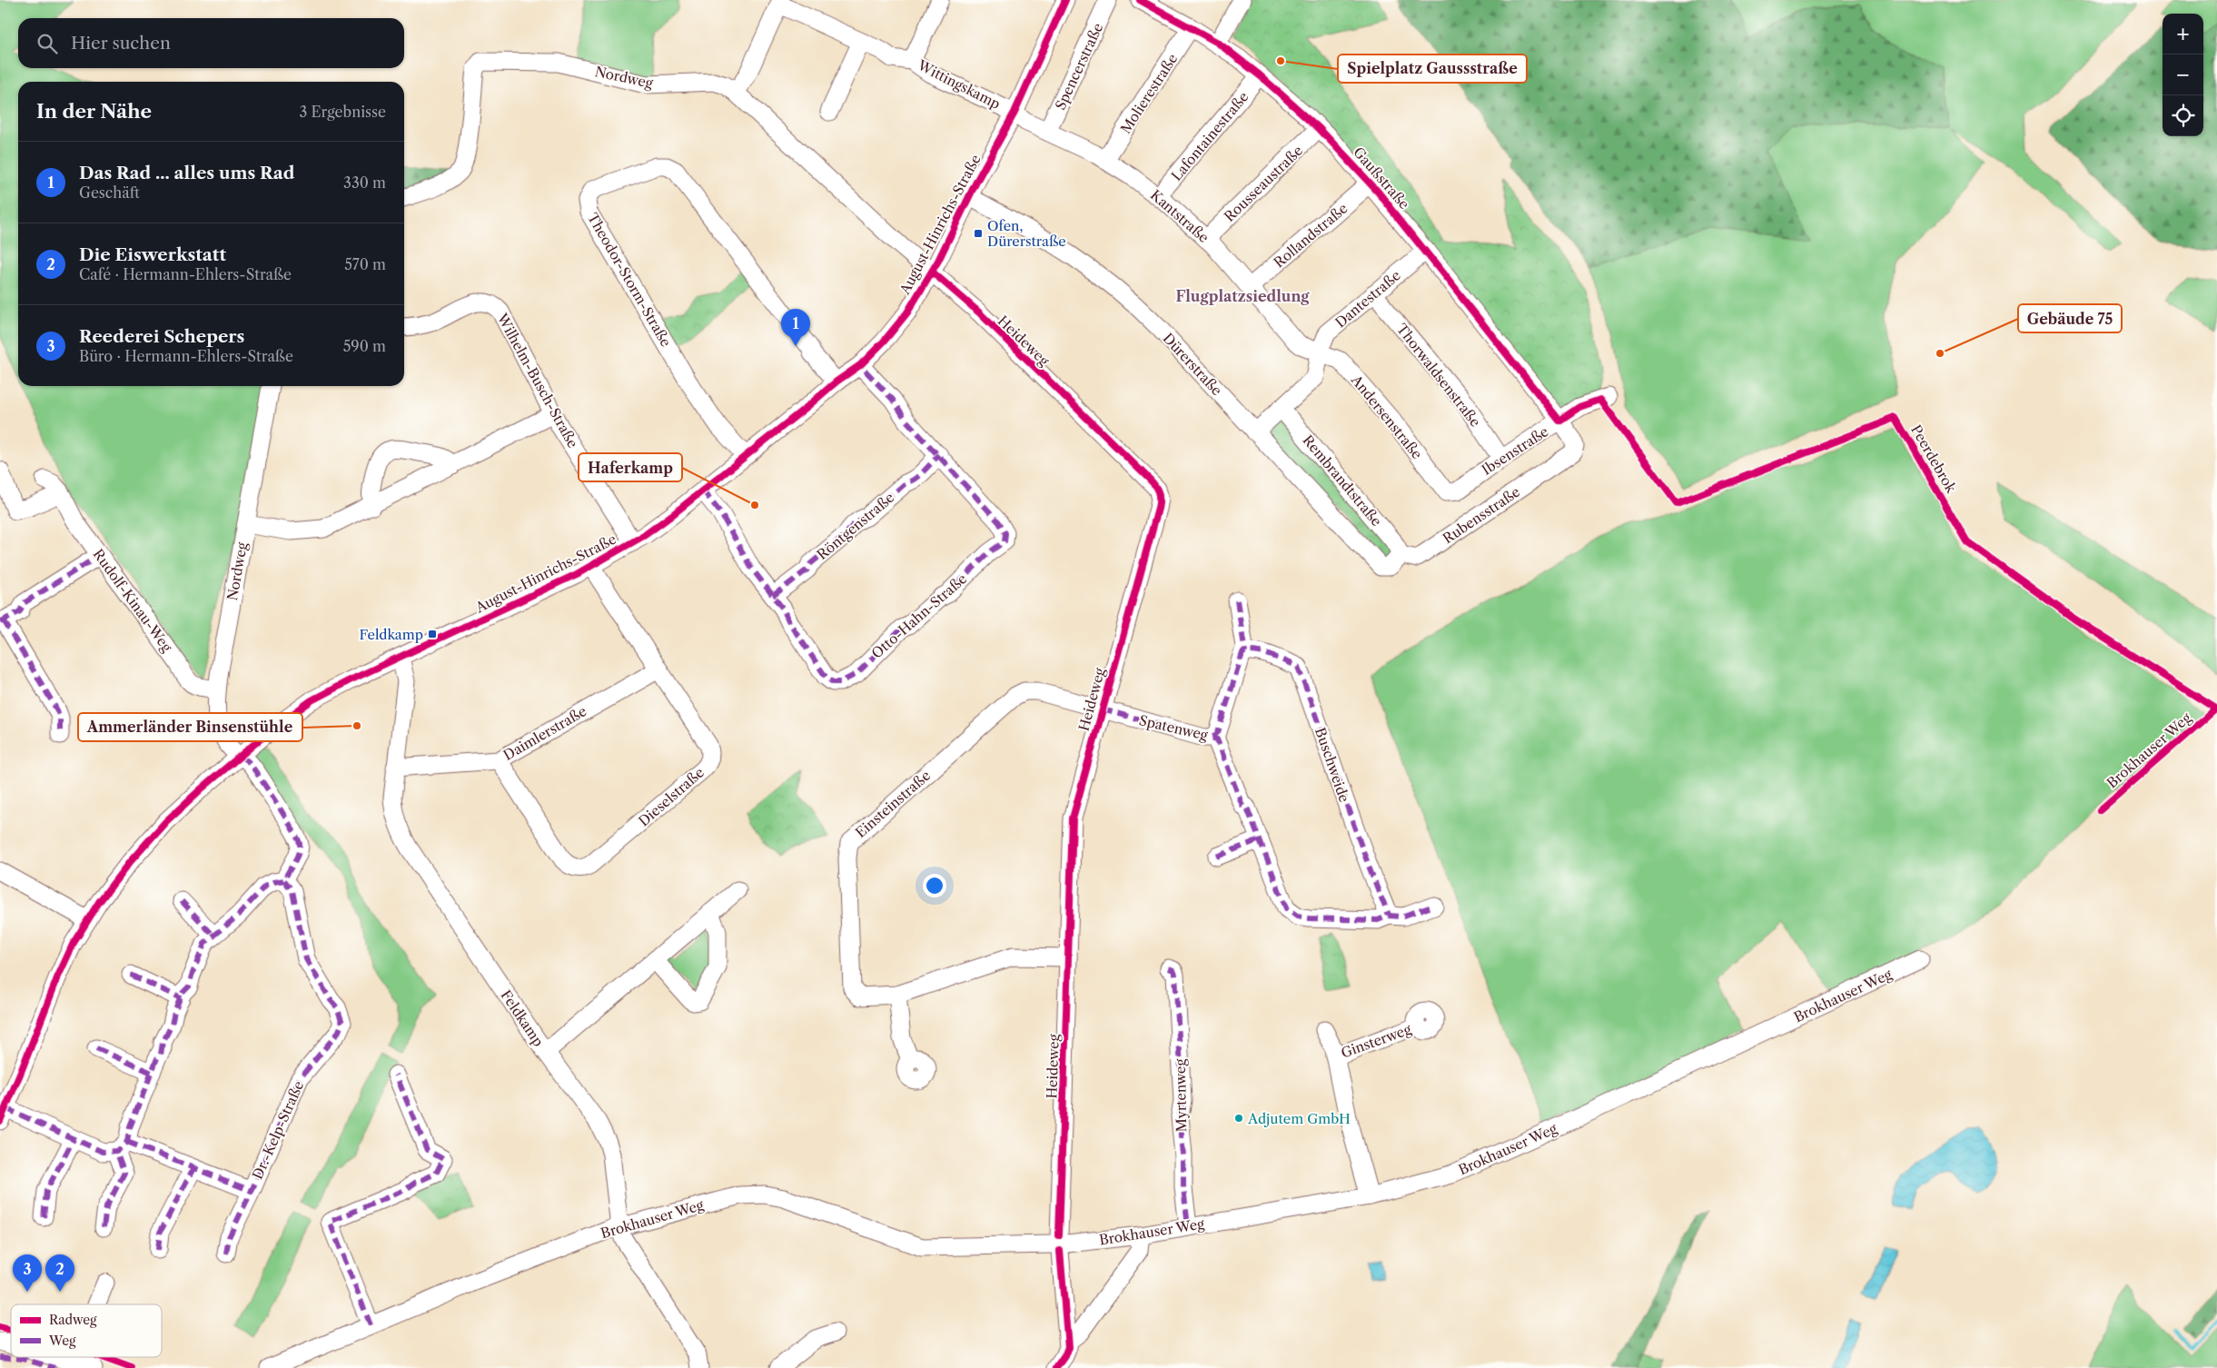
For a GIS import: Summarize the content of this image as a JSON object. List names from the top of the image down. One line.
{"streets":{"street":["Spencerstraße","Nordweg","Wittingskamp","Molierestraße","Lafontainestraße","Gaußstraße","Rousseaustraße","Kantstraße","August-Hinrichs-Straße","Rollandstraße","Theodor-Storm-Straße","Dantestraße","Heideweg","Dürerstraße","Thorwaldsenstraße","Wilhelm-Busch-Straße","Andersenstraße","Ibsenstraße","Rembrandtstraße","Rubensstraße","Röntgenstraße","Rudolf-Kinau-Weg","Otto-Hahn-Straße","Spatenweg","Daimlerstraße","Brokhauser Weg","Buschweide","Dieselstraße","Einsteinstraße","Feldkamp","Ginsterweg","Myrtenweg","Dr.-Kelp-Straße"],"cycle path":["Peerdebrok"]},"crossings":[["Spencerstraße","Kantstraße"],["Nordweg","August-Hinrichs-Straße"],["Nordweg","Heideweg"],["Nordweg","Rudolf-Kinau-Weg"],["Nordweg","Dr.-Kelp-Straße"],["Wittingskamp","Kantstraße"],["Wittingskamp","August-Hinrichs-Straße"],["Molierestraße","Gaußstraße"],["Molierestraße","Kantstraße"],["Lafontainestraße","Gaußstraße"],["Lafontainestraße","Kantstraße"],["Gaußstraße","Rousseaustraße"],["Gaußstraße","Rollandstraße"],["Gaußstraße","Dantestraße"],["Gaußstraße","Ibsenstraße"],["Gaußstraße","Rubensstraße"],["Rousseaustraße","Kantstraße"],["Kantstraße","August-Hinrichs-Straße"],["Kantstraße","Rollandstraße"],["Kantstraße","Dantestraße"],["Kantstraße","Andersenstraße"],["August-Hinrichs-Straße","Theodor-Storm-Straße"],["August-Hinrichs-Straße","Heideweg"],["August-Hinrichs-Straße","Dürerstraße"],["August-Hinrichs-Straße","Wilhelm-Busch-Straße"],["August-Hinrichs-Straße","Otto-Hahn-Straße"],["August-Hinrichs-Straße","Dieselstraße"],["August-Hinrichs-Straße","Feldkamp"],["August-Hinrichs-Straße","Dr.-Kelp-Straße"],["Dantestraße","Dürerstraße"],["Dantestraße","Thorwaldsenstraße"],["Dantestraße","Andersenstraße"],["Dantestraße","Rembrandtstraße"],["Heideweg","Spatenweg"],["Heideweg","Brokhauser Weg"],["Heideweg","Einsteinstraße"],["Dürerstraße","Rembrandtstraße"],["Dürerstraße","Rubensstraße"],["Thorwaldsenstraße","Ibsenstraße"],["Andersenstraße","Ibsenstraße"],["Rembrandtstraße","Rubensstraße"],["Röntgenstraße","Otto-Hahn-Straße"],["Spatenweg","Buschweide"],["Spatenweg","Einsteinstraße"],["Daimlerstraße","Dieselstraße"],["Daimlerstraße","Feldkamp"],["Brokhauser Weg","Feldkamp"],["Brokhauser Weg","Ginsterweg"],["Brokhauser Weg","Myrtenweg"]],"districts":["Flugplatzsiedlung"],"places":{"other":["Spielplatz Gaussstraße","Gebäude 75","Haferkamp","Ammerländer Binsenstühle","Adjutem GmbH"],"transit":["Ofen, Dürerstraße","Feldkamp"]},"legend":["Radweg","Weg"],"page":{"map_buttons":["+","−"],"search":"Hier suchen","heading":["In der Nähe","3 Ergebnisse"],"list":[{"mark":"1","name":"Das Rad ... alles ums Rad","note":"Geschäft","value":"330 m"},{"mark":"2","name":"Die Eiswerkstatt","note":"Café · Hermann-Ehlers-Straße","value":"570 m"},{"mark":"3","name":"Reederei Schepers","note":"Büro · Hermann-Ehlers-Straße","value":"590 m"}],"pins":["1","2","3"]}}
